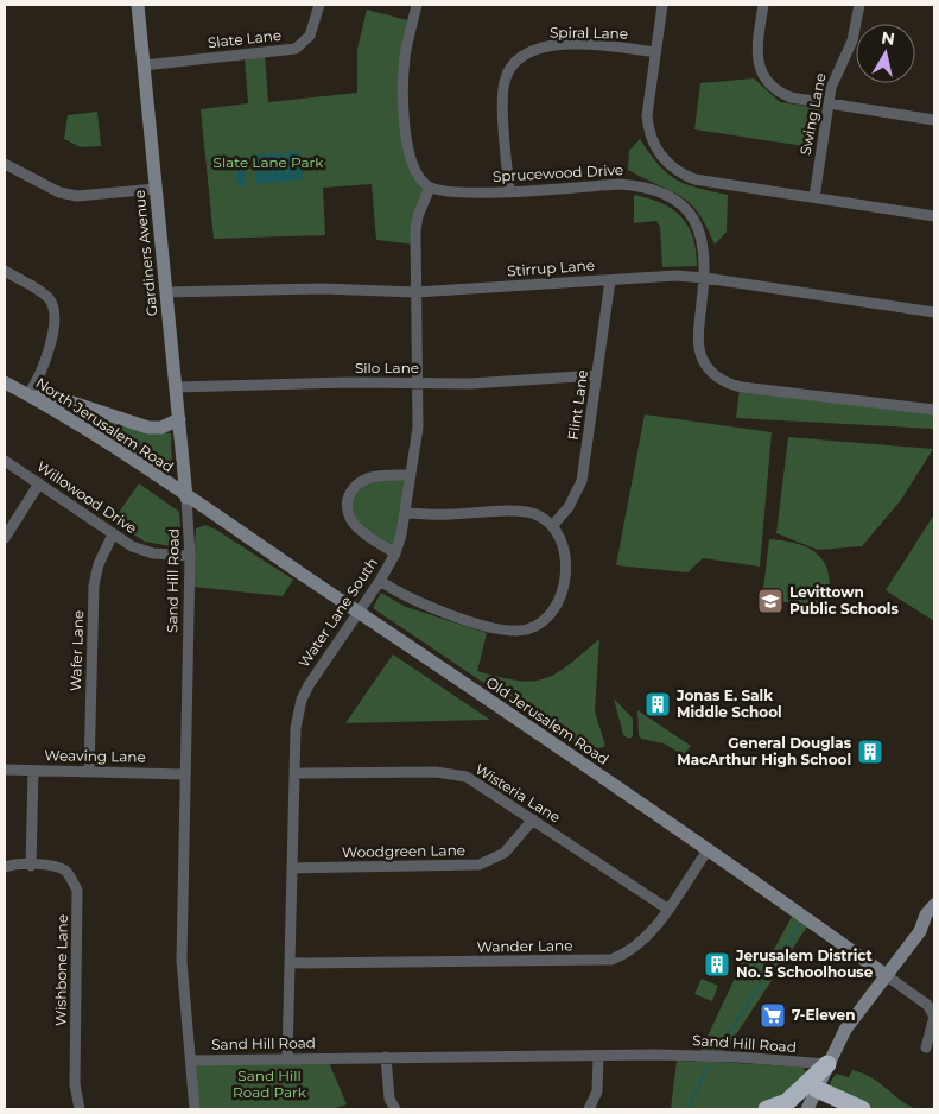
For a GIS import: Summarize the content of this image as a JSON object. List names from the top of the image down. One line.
{"streets":{"main road":["Gardiners Avenue","North Jerusalem Road","Old Jerusalem Road"],"street":["Spiral Lane","Slate Lane","Swing Lane","Sprucewood Drive","Stirrup Lane","Silo Lane","Flint Lane","Willowood Drive","Sand Hill Road","Water Lane South","Wafer Lane","Weaving Lane","Wisteria Lane","Woodgreen Lane","Wander Lane","Wishbone Lane"]},"crossings":[["Spiral Lane","Sprucewood Drive"],["Slate Lane","Gardiners Avenue"],["Sprucewood Drive","Stirrup Lane"],["Sprucewood Drive","Water Lane South"],["Gardiners Avenue","Stirrup Lane"],["Gardiners Avenue","Silo Lane"],["Gardiners Avenue","North Jerusalem Road"],["Gardiners Avenue","Sand Hill Road"],["Gardiners Avenue","Old Jerusalem Road"],["Stirrup Lane","Flint Lane"],["Stirrup Lane","Water Lane South"],["Silo Lane","Flint Lane"],["Silo Lane","Water Lane South"],["North Jerusalem Road","Sand Hill Road"],["North Jerusalem Road","Old Jerusalem Road"],["Willowood Drive","Sand Hill Road"],["Willowood Drive","Wafer Lane"],["Sand Hill Road","Water Lane South"],["Sand Hill Road","Old Jerusalem Road"],["Sand Hill Road","Weaving Lane"],["Water Lane South","Old Jerusalem Road"],["Water Lane South","Wisteria Lane"],["Water Lane South","Woodgreen Lane"],["Water Lane South","Wander Lane"],["Wafer Lane","Weaving Lane"],["Old Jerusalem Road","Wander Lane"],["Wisteria Lane","Woodgreen Lane"],["Wisteria Lane","Wander Lane"]],"parks":["Slate Lane Park","Sand Hill Road Park"],"places":{"school or university":["Levittown Public Schools"],"building":["Jonas E. Salk Middle School","General Douglas MacArthur High School","Jerusalem District No. 5 Schoolhouse"],"supermarket":["7-Eleven"]},"north":"top"}
